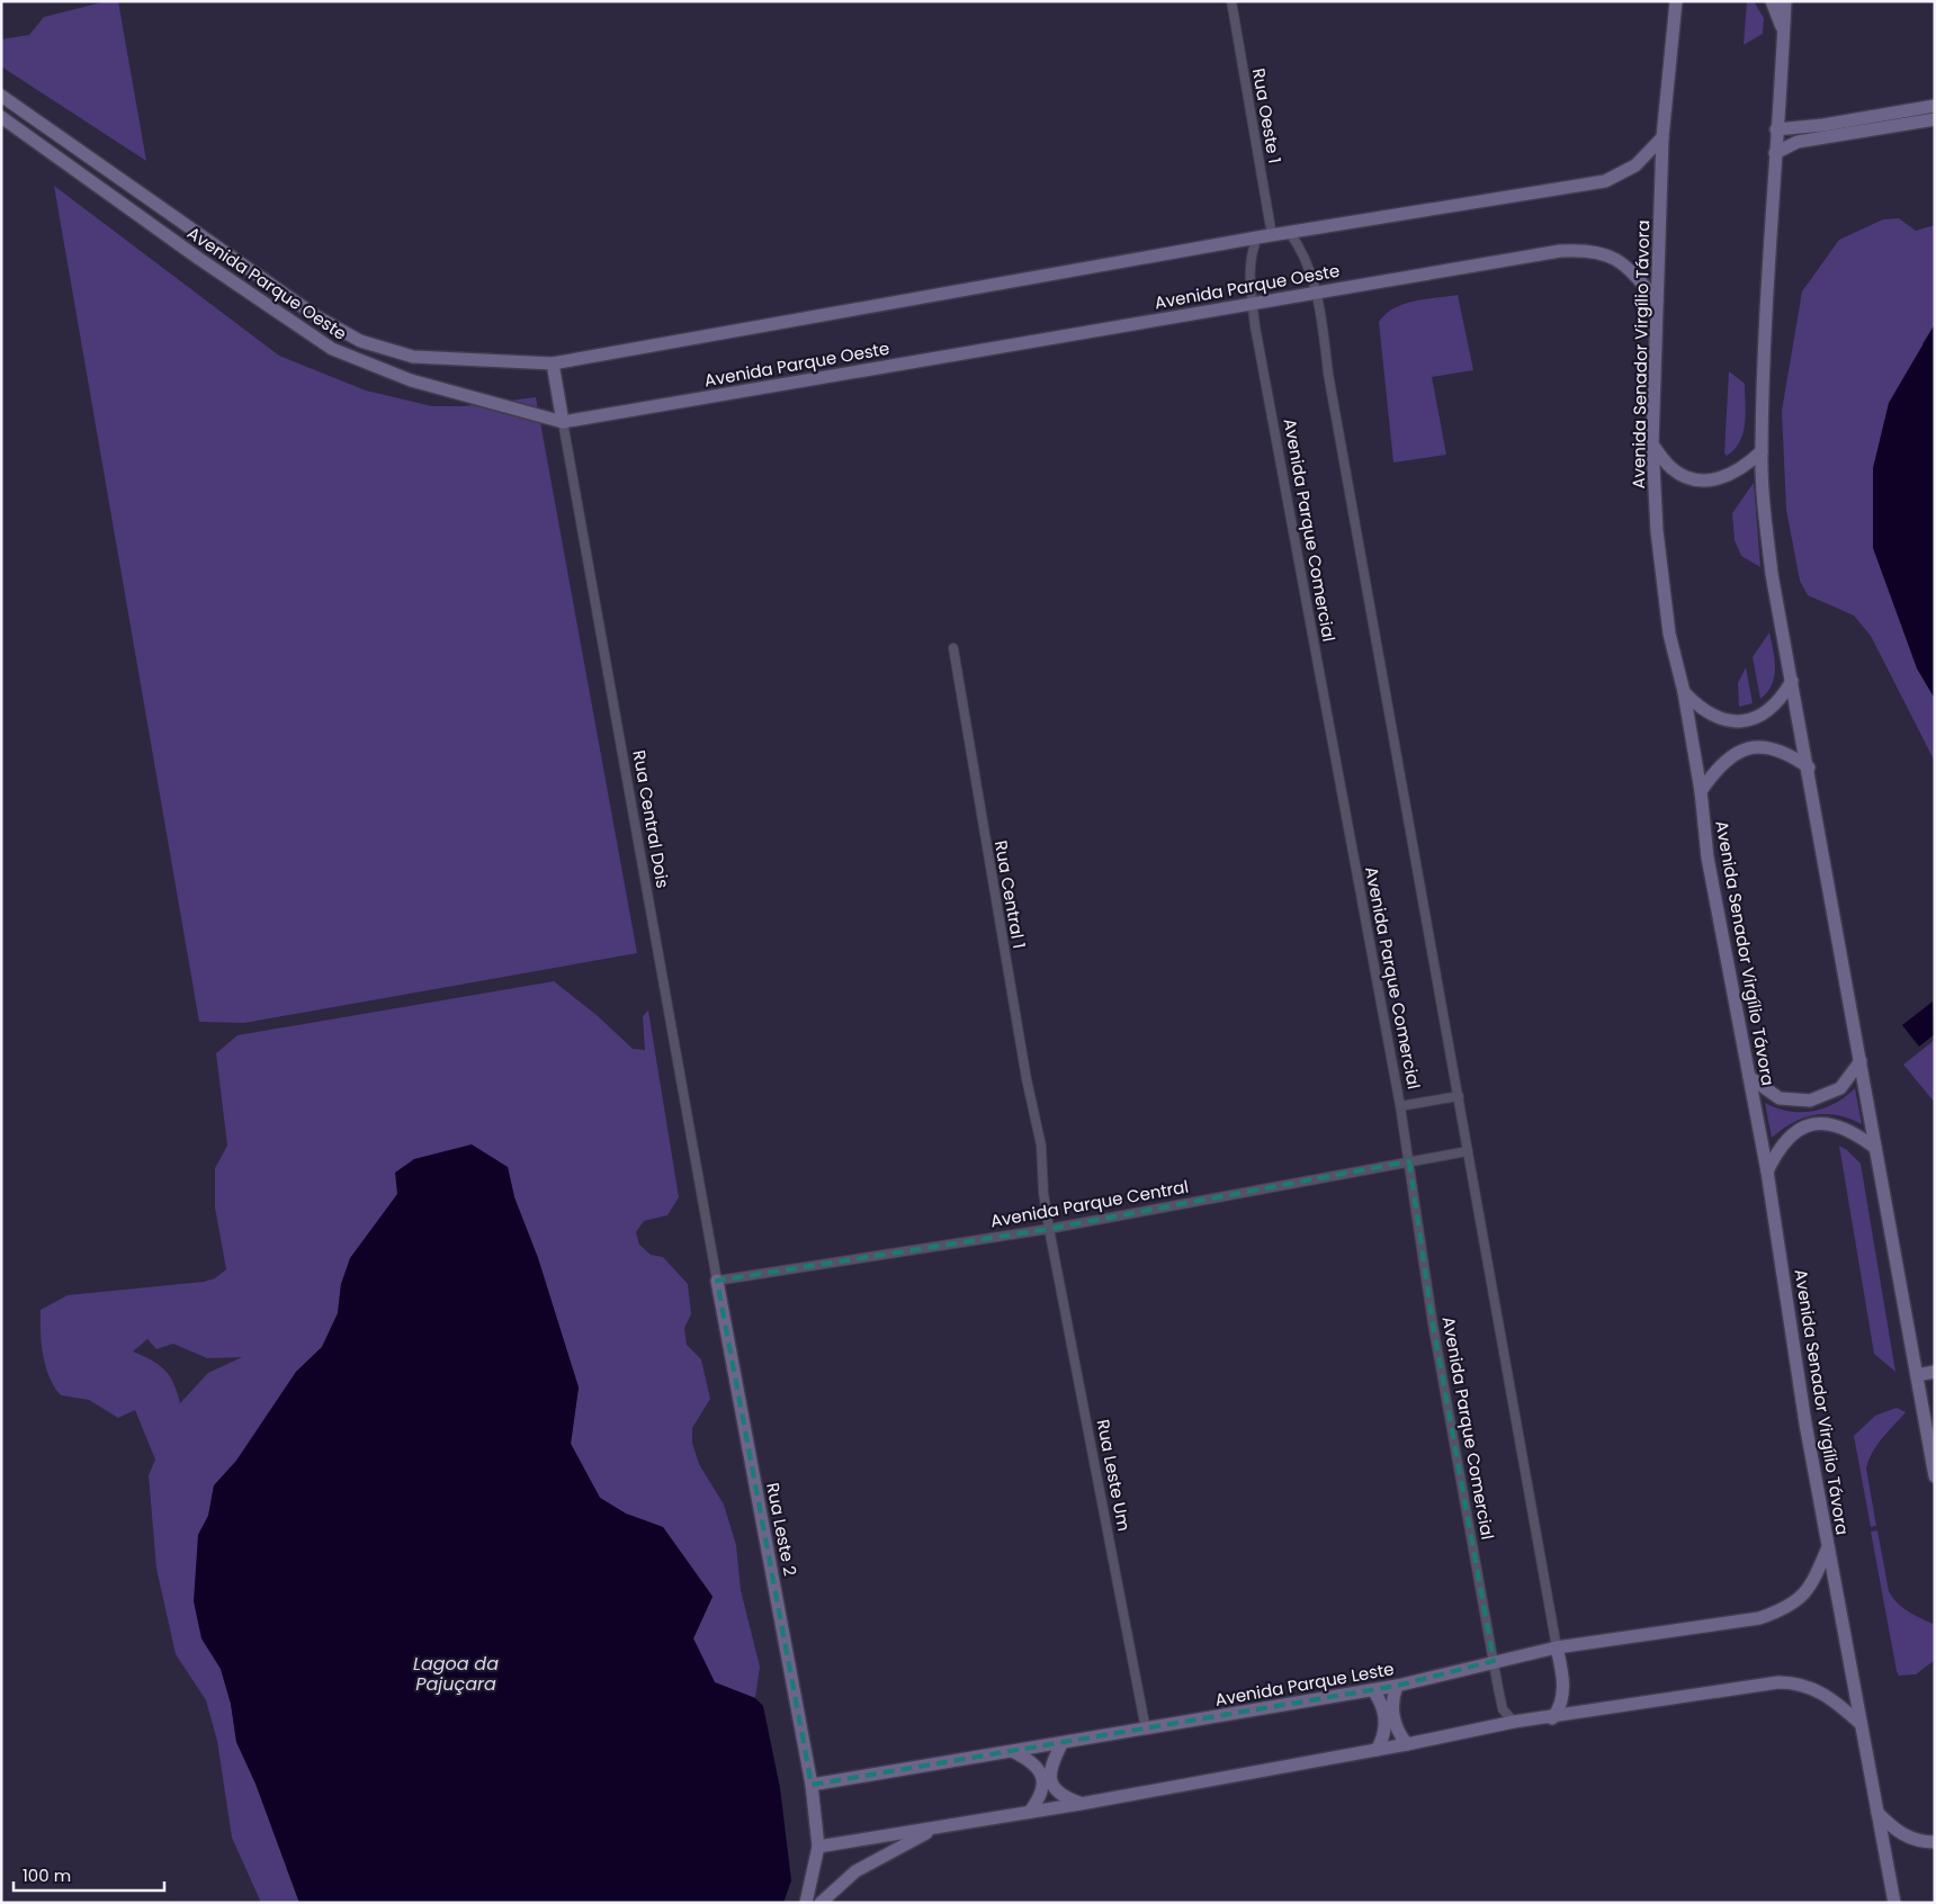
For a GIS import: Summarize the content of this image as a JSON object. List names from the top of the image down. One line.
{"streets":{"street":["Rua Oeste 1","Avenida Parque Oeste","Avenida Senador Virgílio Távora","Avenida Parque Comercial","Rua Central Dois","Rua Central 1","Avenida Parque Central","Rua Leste Um","Rua Leste 2","Avenida Parque Leste"]},"crossings":[["Rua Oeste 1","Avenida Parque Oeste"],["Avenida Parque Oeste","Avenida Senador Virgílio Távora"],["Avenida Parque Oeste","Avenida Parque Comercial"],["Avenida Parque Oeste","Rua Central Dois"],["Avenida Senador Virgílio Távora","Avenida Parque Leste"],["Avenida Parque Comercial","Avenida Parque Central"],["Avenida Parque Comercial","Avenida Parque Leste"],["Rua Central Dois","Avenida Parque Central"],["Rua Central Dois","Rua Leste 2"],["Rua Central 1","Avenida Parque Central"],["Rua Central 1","Rua Leste Um"],["Avenida Parque Central","Rua Leste Um"],["Avenida Parque Central","Rua Leste 2"],["Rua Leste Um","Avenida Parque Leste"],["Rua Leste 2","Avenida Parque Leste"]],"water":["Lagoa da Pajuçara"],"scale_bar":"100 m"}
